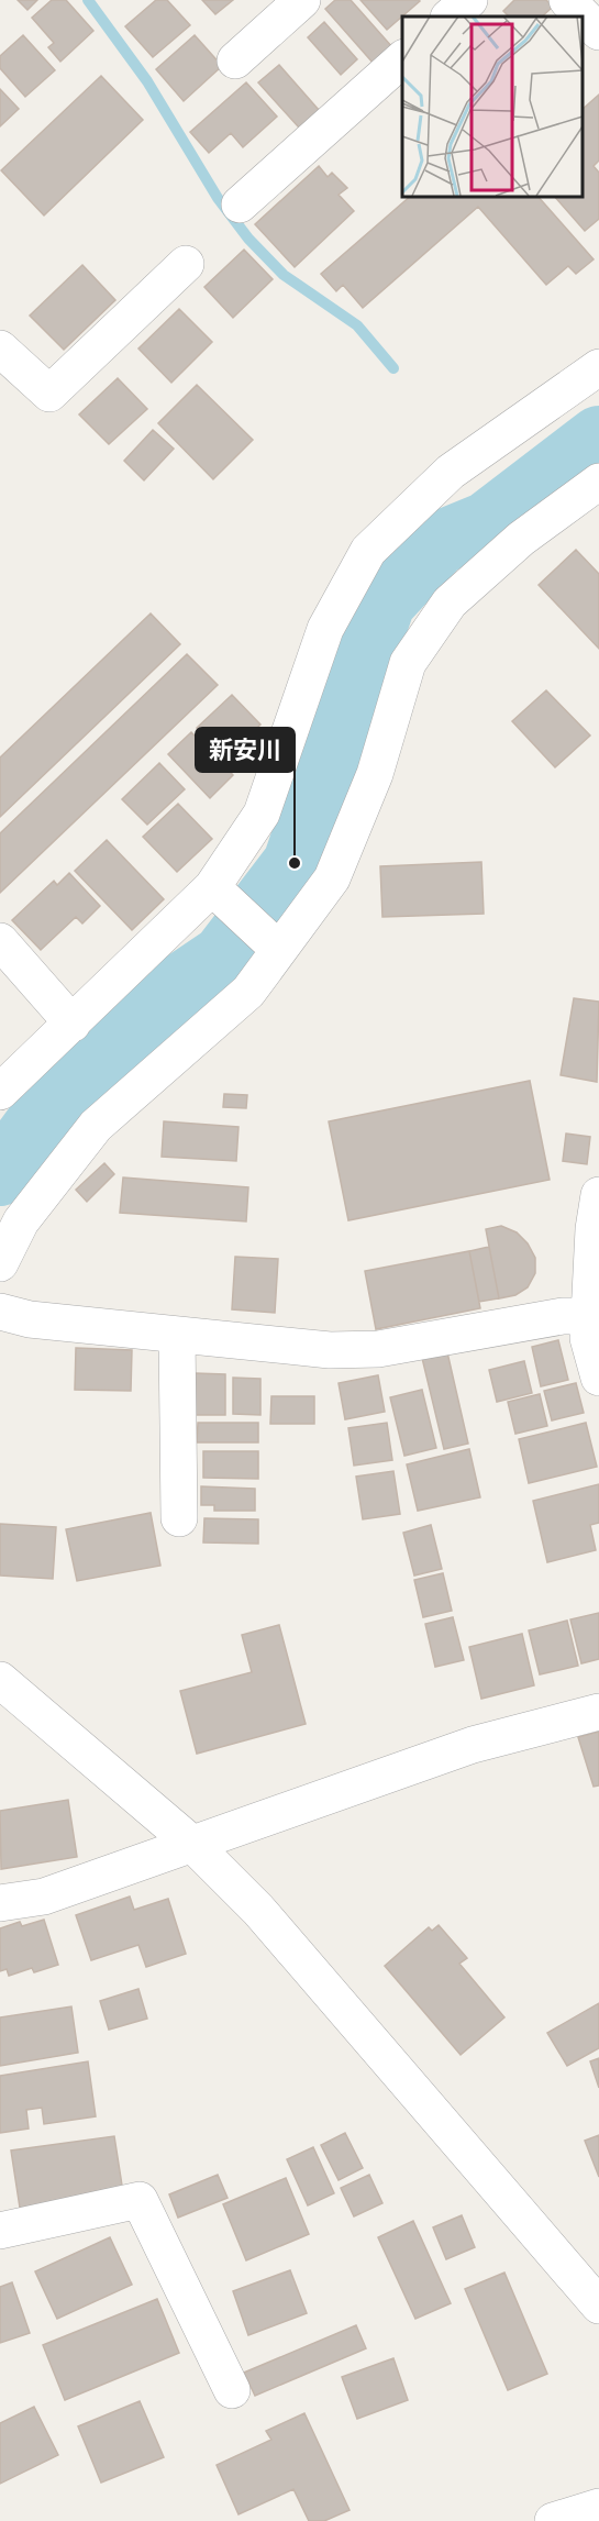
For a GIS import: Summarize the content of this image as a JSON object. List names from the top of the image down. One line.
{"places":["新安川"]}
